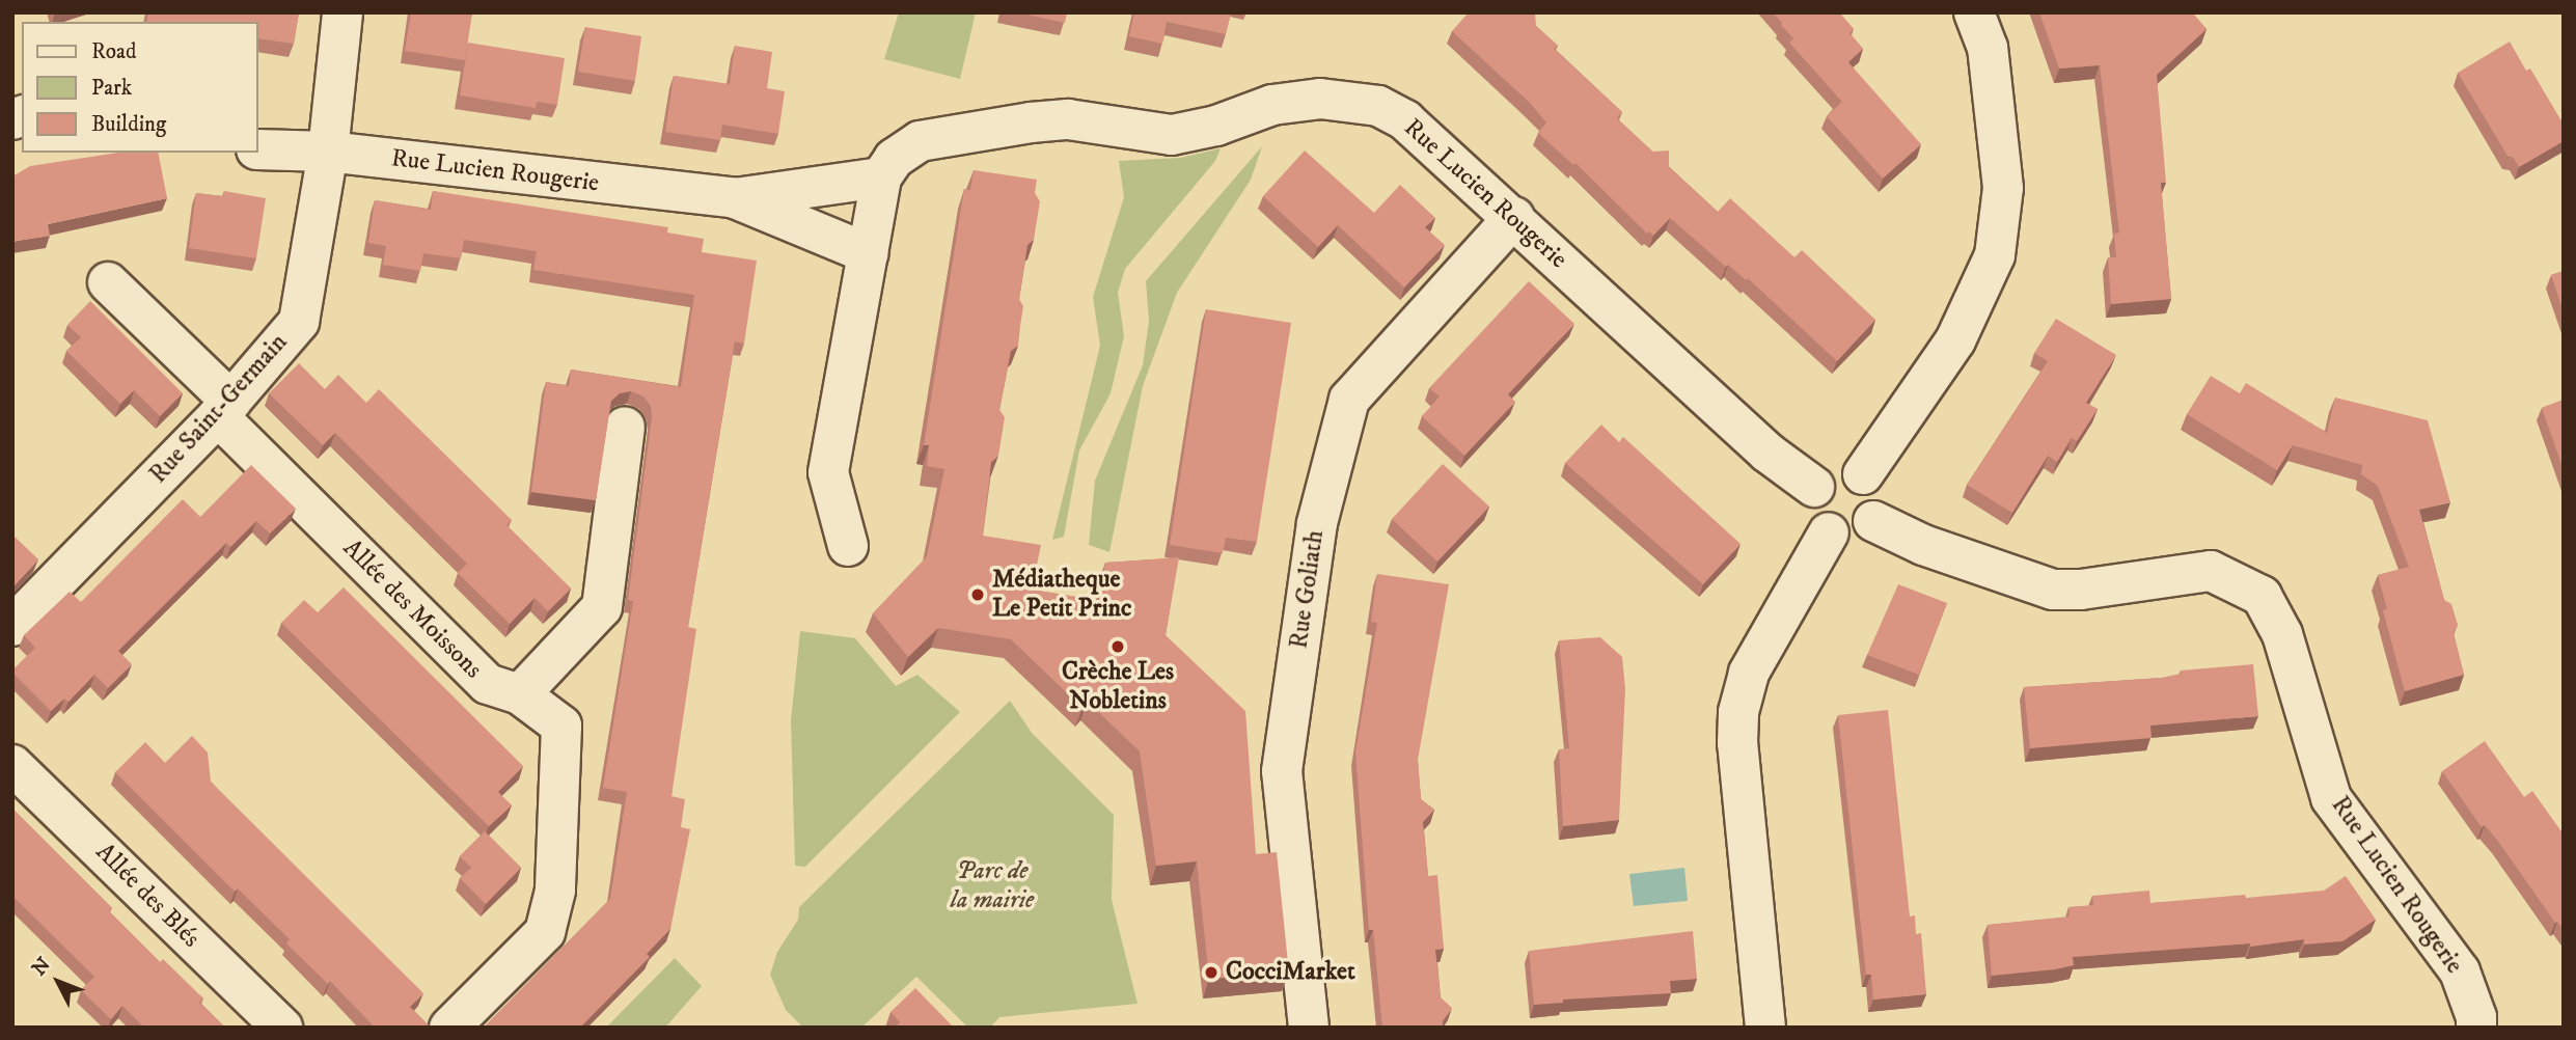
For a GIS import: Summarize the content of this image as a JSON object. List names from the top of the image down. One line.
{"streets":{"street":["Rue Lucien Rougerie","Rue Saint-Germain","Rue Goliath","Allée des Moissons","Allée des Blés"]},"crossings":[["Rue Lucien Rougerie","Rue Saint-Germain"],["Rue Lucien Rougerie","Rue Goliath"],["Rue Saint-Germain","Allée des Moissons"]],"parks":["Parc de la mairie"],"places":["Médiatheque Le Petit Princ","Crèche Les Nobletins","CocciMarket"],"legend":["Road","Park","Building"],"north":"top left"}
